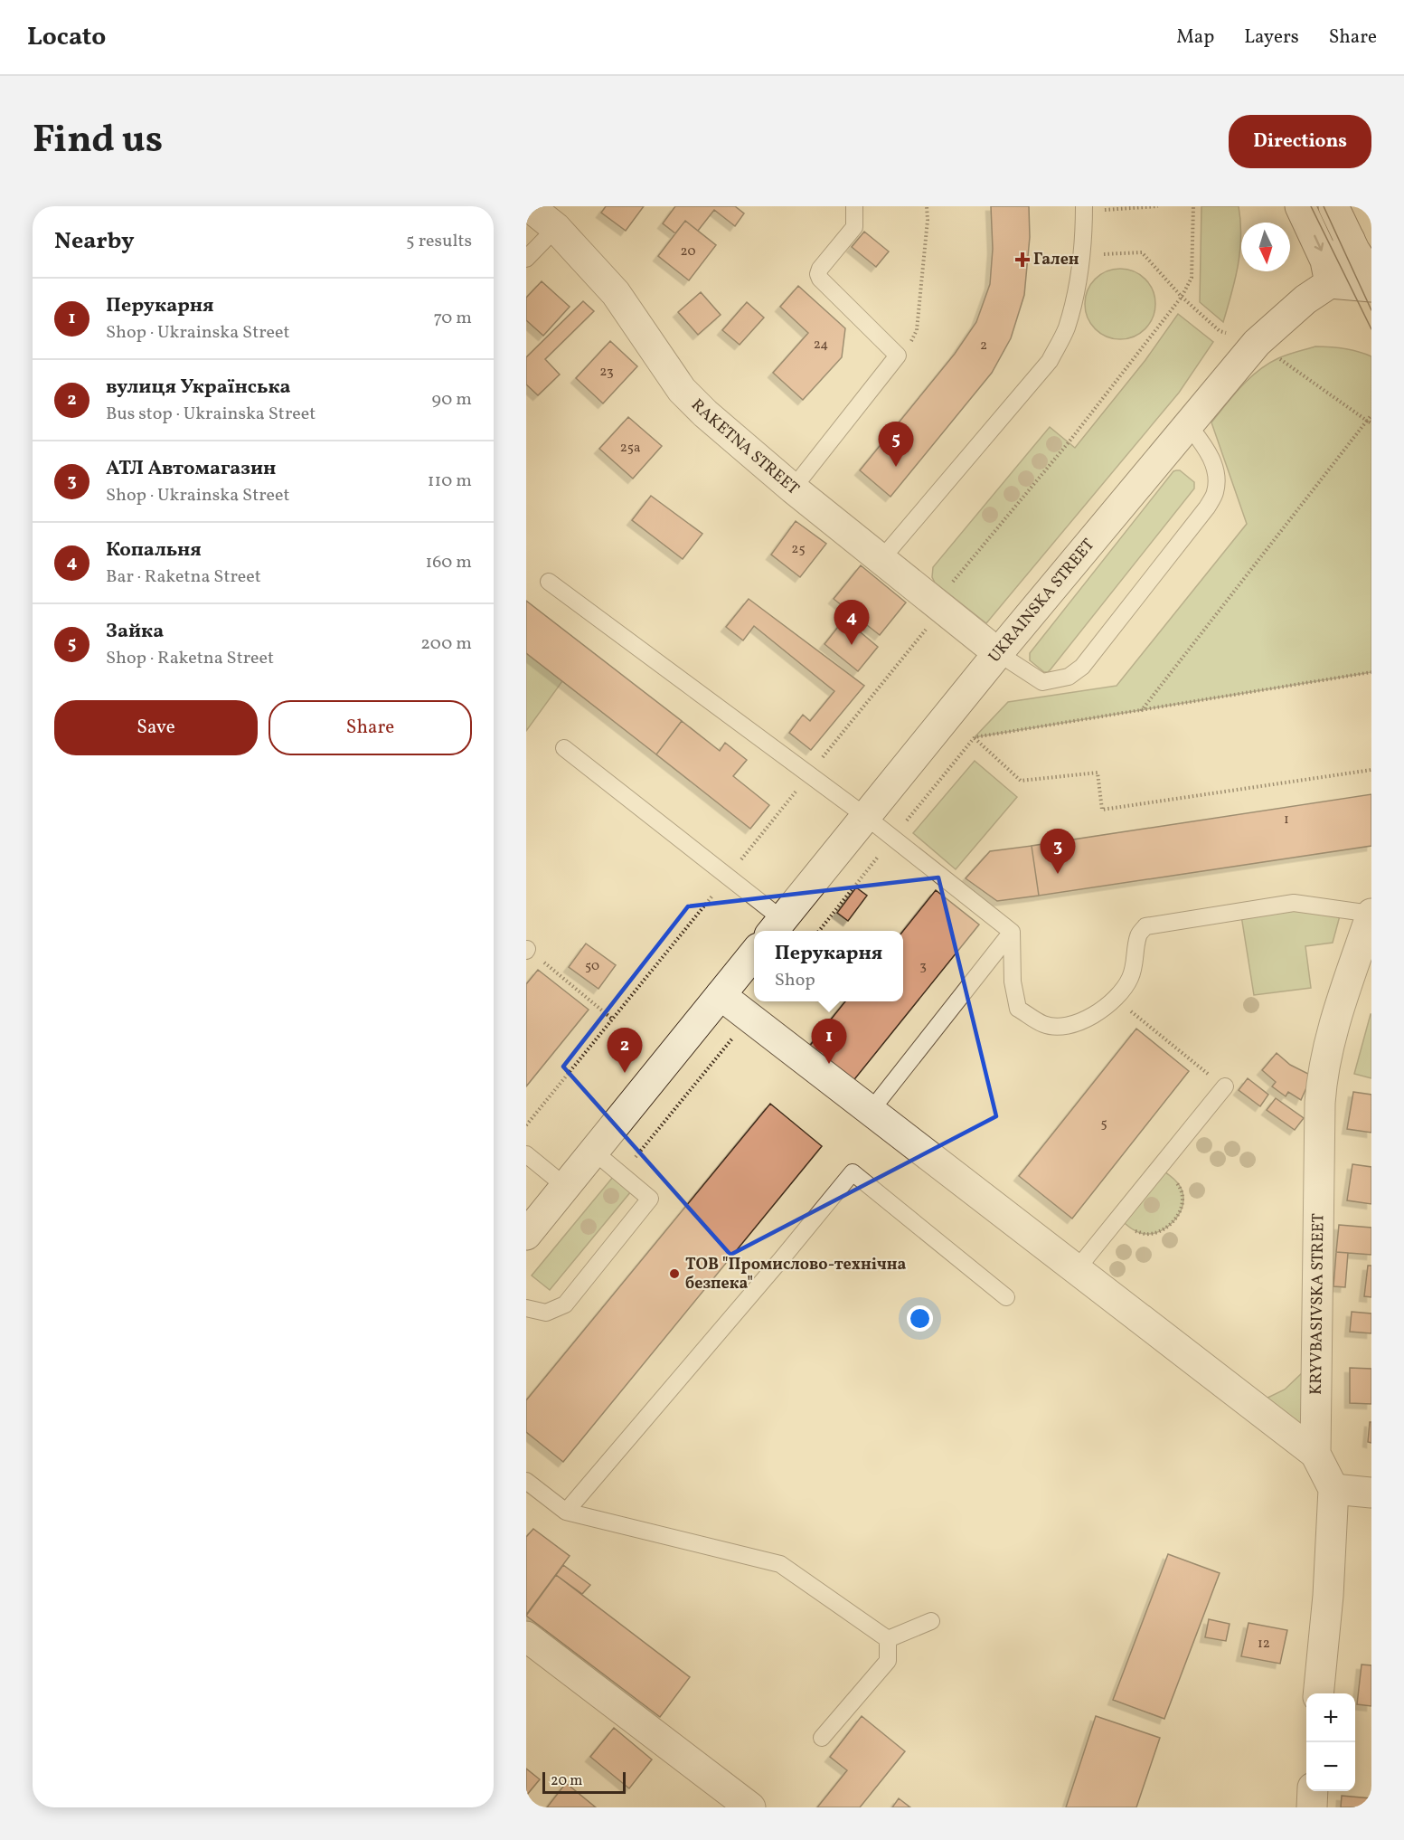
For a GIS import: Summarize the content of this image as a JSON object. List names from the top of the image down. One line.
{"streets":{"street":["RAKETNA STREET","UKRAINSKA STREET","KRYVBASIVSKA STREET"]},"crossings":[["RAKETNA STREET","UKRAINSKA STREET"]],"places":{"health":["Гален"],"other":["ТОВ \"Промислово-технічна безпека\""]},"house_numbers":["20","24","2","23","25а","25","1","50","3","5","12"],"scale_bar":"20 m","north":"bottom","page":{"header":"Locato","nav":["Map","Layers","Share"],"title":"Find us","buttons":["Directions",["Save","Share"]],"heading":["Nearby","5 results"],"list":[{"mark":"1","name":"Перукарня","note":"Shop · Ukrainska Street","value":"70 m"},{"mark":"2","name":"вулиця Українська","note":"Bus stop · Ukrainska Street","value":"90 m"},{"mark":"3","name":"АТЛ Автомагазин","note":"Shop · Ukrainska Street","value":"110 m"},{"mark":"4","name":"Копальня","note":"Bar · Raketna Street","value":"160 m"},{"mark":"5","name":"Зайка","note":"Shop · Raketna Street","value":"200 m"}],"pins":["5","4","3","1","2"],"popup":["Перукарня","Shop"],"map_buttons":["+","−"],"scale":"20 m"}}
